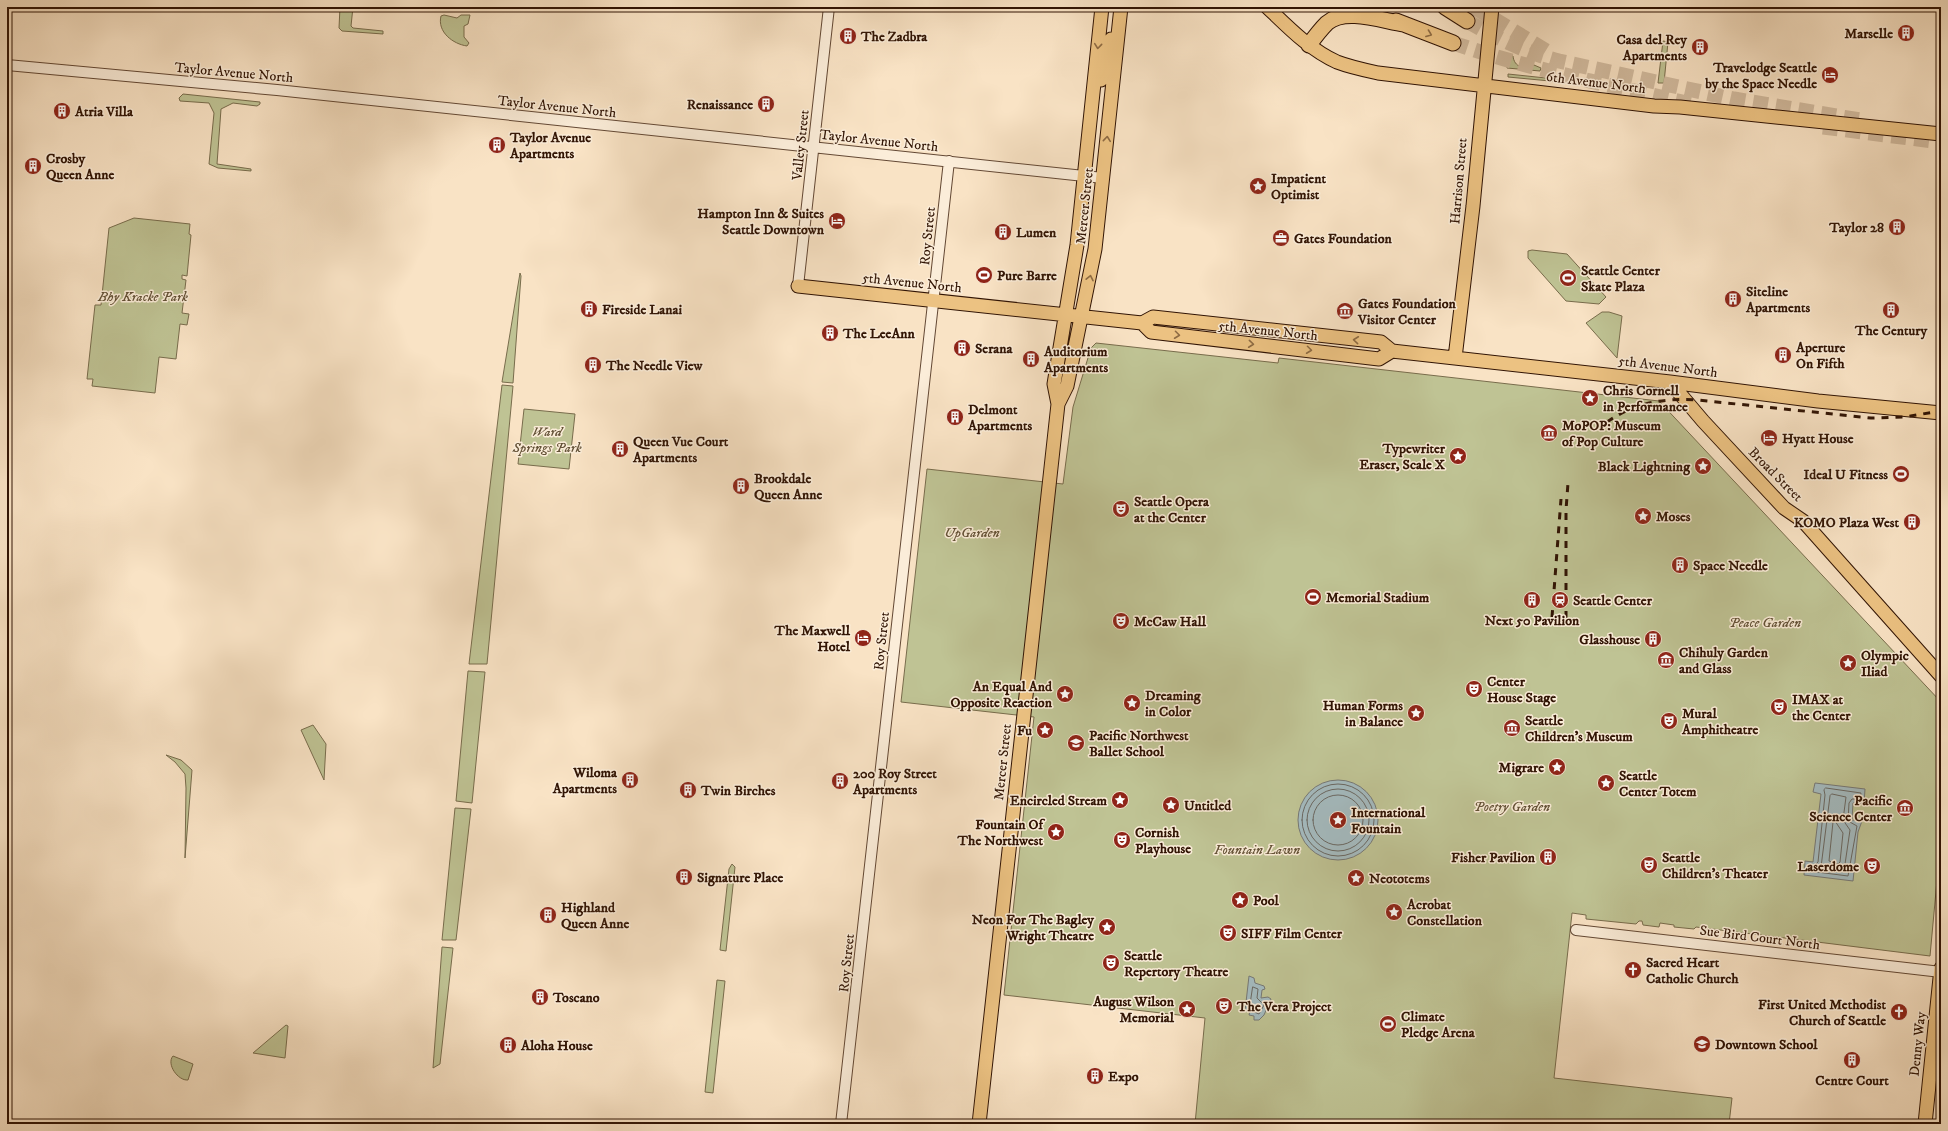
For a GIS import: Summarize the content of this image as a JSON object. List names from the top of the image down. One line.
{"streets":{"main road":["6th Avenue North","Harrison Street","Mercer Street","5th Avenue North","Broad Street","Denny Way"],"street":["Taylor Avenue North","Valley Street","Roy Street","Sue Bird Court North"]},"crossings":[["Taylor Avenue North","Valley Street"],["Taylor Avenue North","Mercer Street"],["Taylor Avenue North","Roy Street"],["6th Avenue North","Harrison Street"],["Valley Street","5th Avenue North"],["Harrison Street","5th Avenue North"],["Mercer Street","5th Avenue North"],["Roy Street","5th Avenue North"],["5th Avenue North","Broad Street"],["Sue Bird Court North","Denny Way"]],"parks":["Bhy Kracke Park","Ward Springs Park","UpGarden","Peace Garden","Poetry Garden","Fountain Lawn"],"places":{"building":["Marselle","The Zadbra","Casa del Rey Apartments","Renaissance","Atria Villa","Taylor Avenue Apartments","Crosby Queen Anne","Taylor 28","Lumen","Siteline Apartments","Fireside Lanai","The Century","The LeeAnn","Serana","Aperture On Fifth","Auditorium Apartments","The Needle View","Delmont Apartments","Queen Vue Court Apartments","Brookdale Queen Anne","KOMO Plaza West","Space Needle","Next 50 Pavilion","Glasshouse","Wiloma Apartments","200 Roy Street Apartments","Twin Birches","Fisher Pavilion","Signature Place","Highland Queen Anne","Toscano","Aloha House","Centre Court","Expo"],"hotel":["Travelodge Seattle by the Space Needle","Hampton Inn & Suites Seattle Downtown","Hyatt House","The Maxwell Hotel"],"place":["Impatient Optimist","Chris Cornell in Performance","Typewriter Eraser, Scale X","Black Lightning","Moses","Olympic Iliad","An Equal And Opposite Reaction","Dreaming in Color","Human Forms in Balance","Fu","Migrare","Seattle Center Totem","Encircled Stream","Untitled","International Fountain","Fountain Of The Northwest","Neototems","Pool","Acrobat Constellation","Neon For The Bagley Wright Theatre","August Wilson Memorial"],"office":["Gates Foundation"],"sports":["Pure Barre","Seattle Center Skate Plaza","Ideal U Fitness","Memorial Stadium","Climate Pledge Arena"],"museum":["Gates Foundation Visitor Center","MoPOP: Museum of Pop Culture","Chihuly Garden and Glass","Seattle Children's Museum","Pacific Science Center"],"theatre":["Seattle Opera at the Center","McCaw Hall","Center House Stage","IMAX at the Center","Mural Amphitheatre","Cornish Playhouse","Seattle Children's Theater","Laserdome","SIFF Film Center","Seattle Repertory Theatre","The Vera Project"],"station":["Seattle Center"],"school or university":["Pacific Northwest Ballet School","Downtown School"],"church":["Sacred Heart Catholic Church","First United Methodist Church of Seattle"]}}
